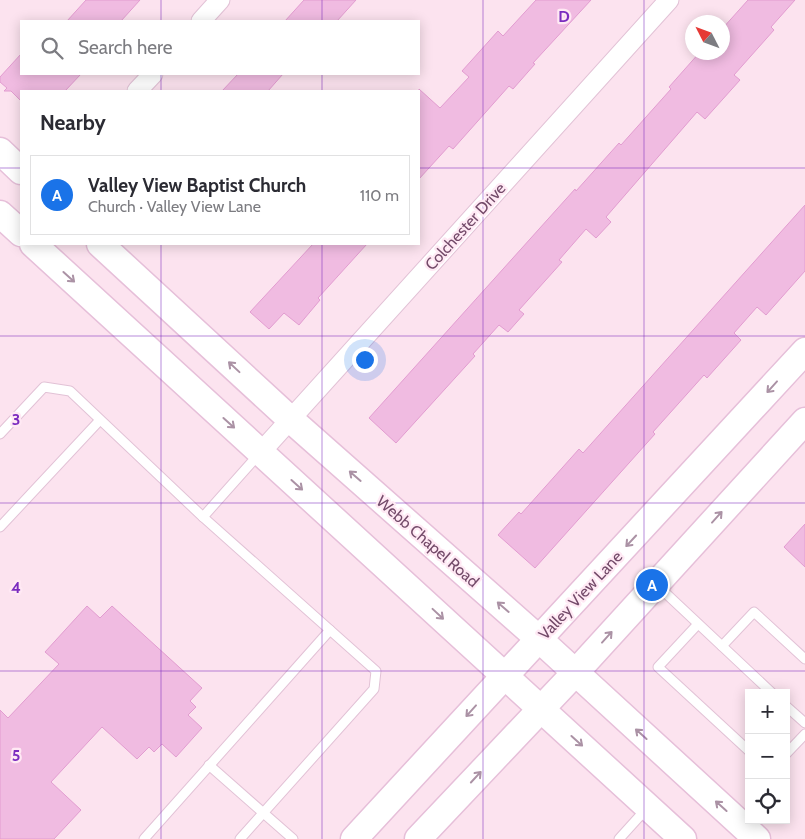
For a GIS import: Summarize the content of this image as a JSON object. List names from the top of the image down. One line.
{"streets":{"main road":["Webb Chapel Road","Valley View Lane"],"street":["Colchester Drive"]},"crossings":[["Colchester Drive","Webb Chapel Road"],["Webb Chapel Road","Valley View Lane"]],"north":"top left","page":{"search":"Search here","heading":"Nearby","list":[{"mark":"A","name":"Valley View Baptist Church","note":"Church · Valley View Lane","value":"110 m"}],"pins":"A","map_buttons":["+","−"]},"grid":{"columns":["D"],"rows":["3","4","5"]}}
